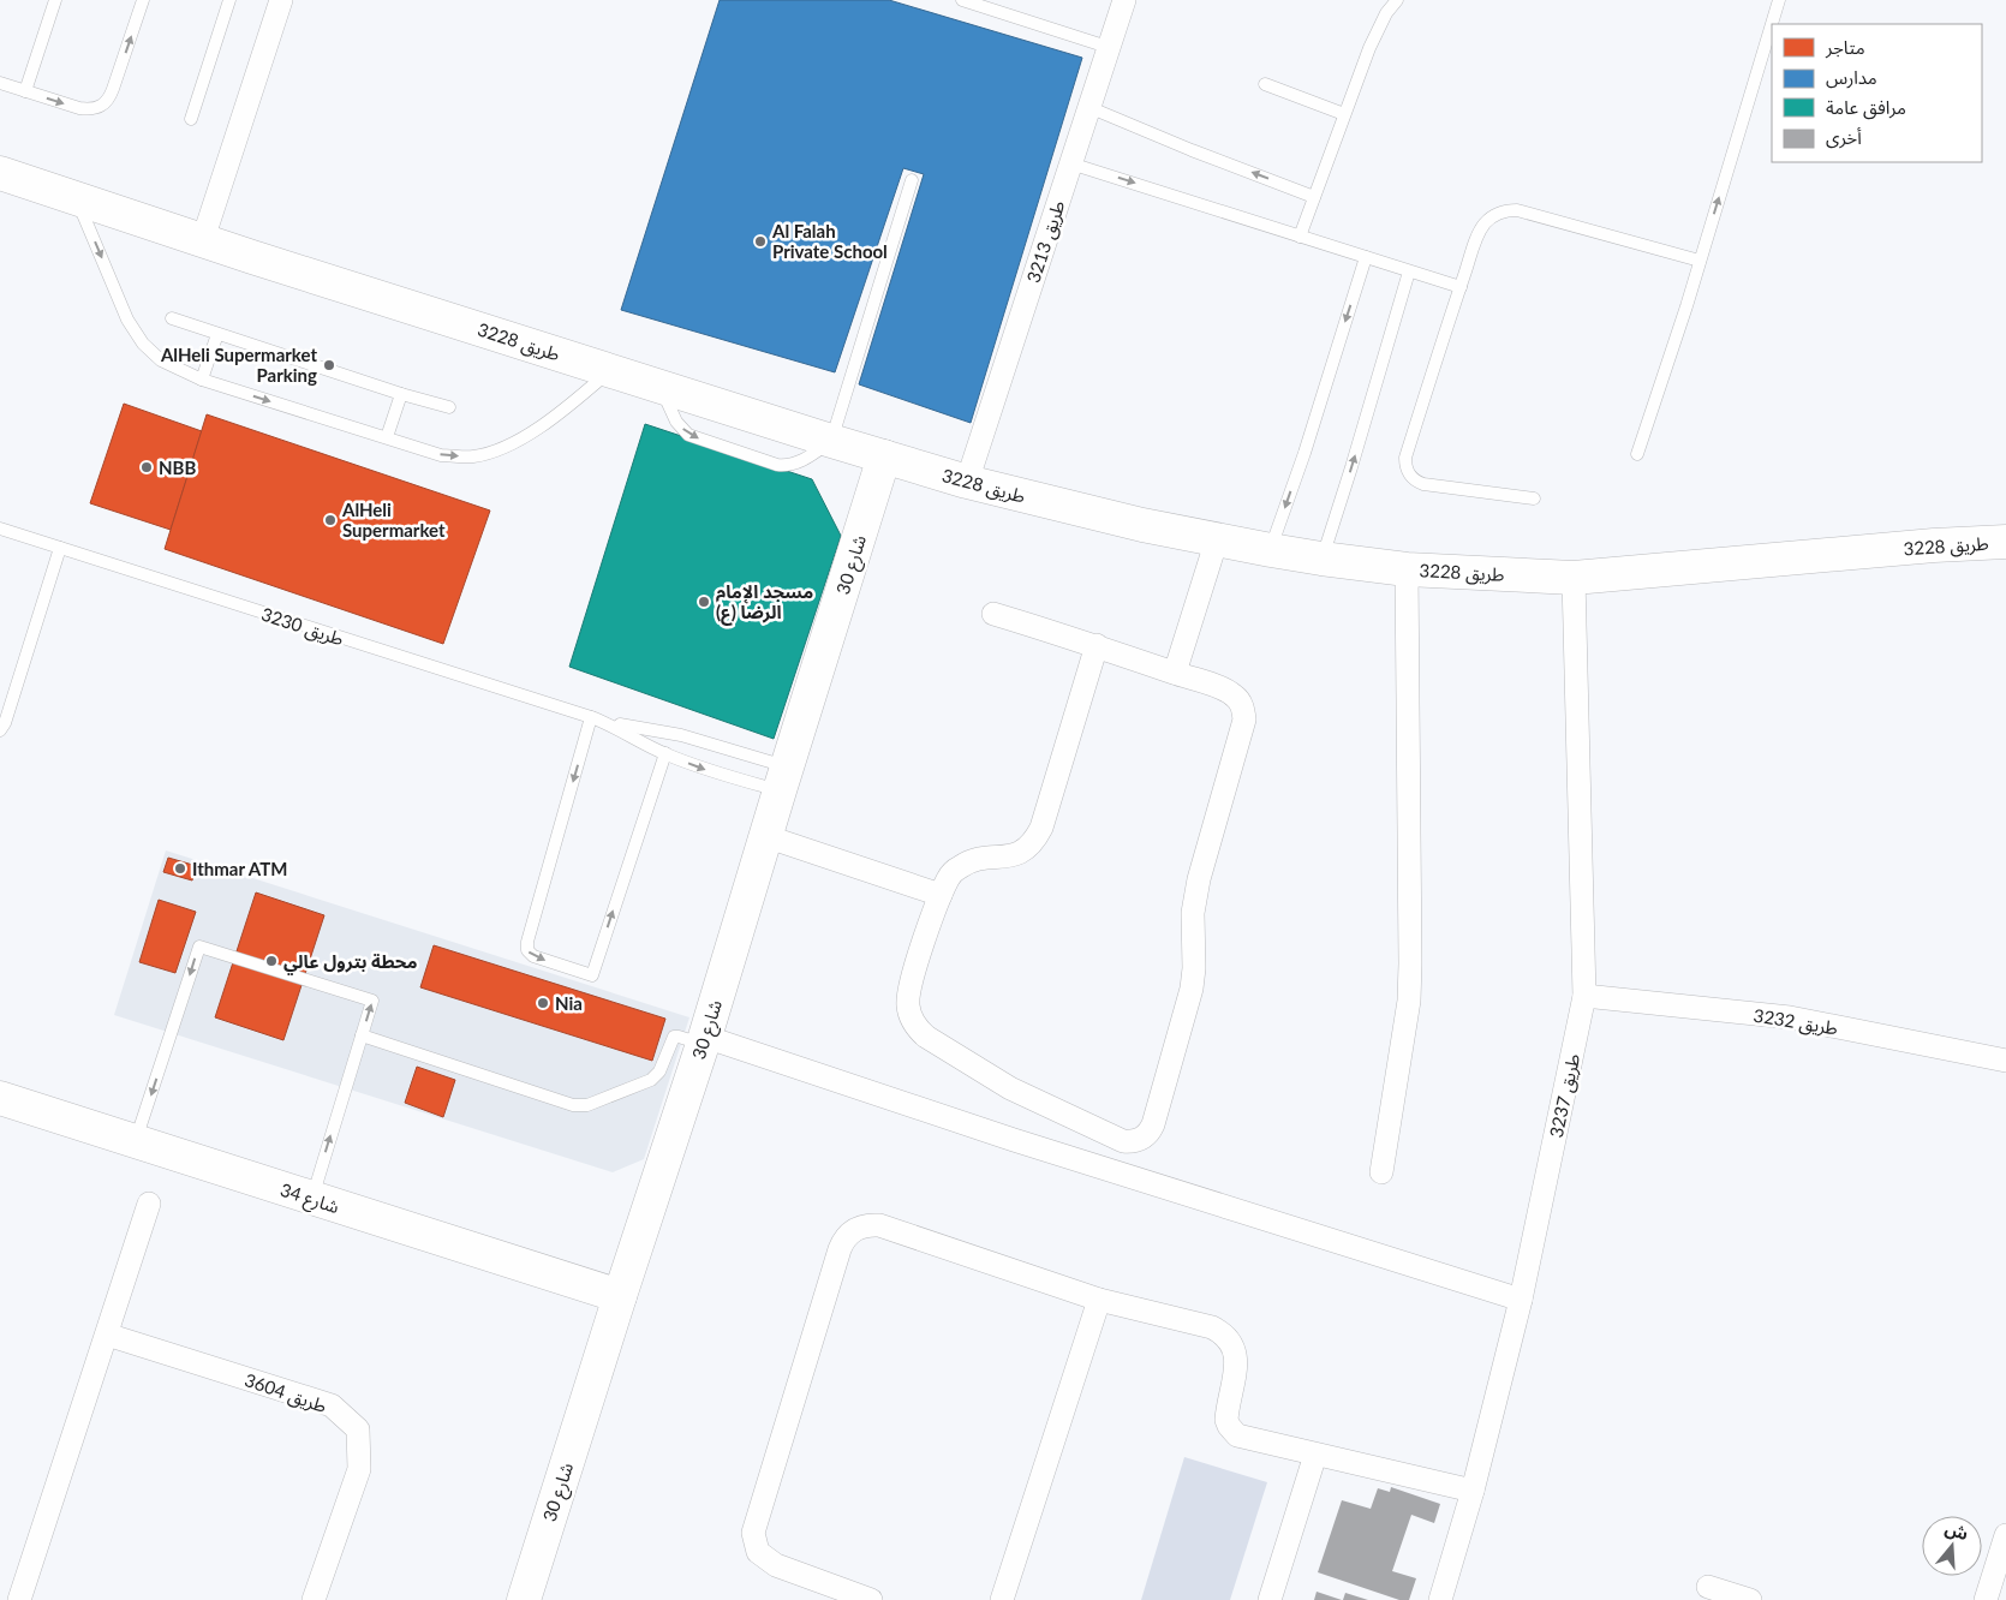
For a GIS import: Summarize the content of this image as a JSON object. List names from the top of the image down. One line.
{"streets":{"street":["طريق 3213","طريق 3228","شارع 30","طريق 3232","طريق 3237","شارع 34","طريق 3604"],"lane":["طريق 3230"]},"crossings":[["طريق 3213","طريق 3228"],["طريق 3228","شارع 30"],["طريق 3228","طريق 3237"],["شارع 30","طريق 3230"],["شارع 30","شارع 34"],["طريق 3232","طريق 3237"]],"places":["Al Falah Private School","AlHeli Supermarket Parking","NBB","AlHeli Supermarket","مسجد الإمام الرضا (ع)","Ithmar ATM","محطة بترول عالي","Nia"],"legend":["متاجر","مدارس","مرافق عامة","أخرى"],"north":"top"}
